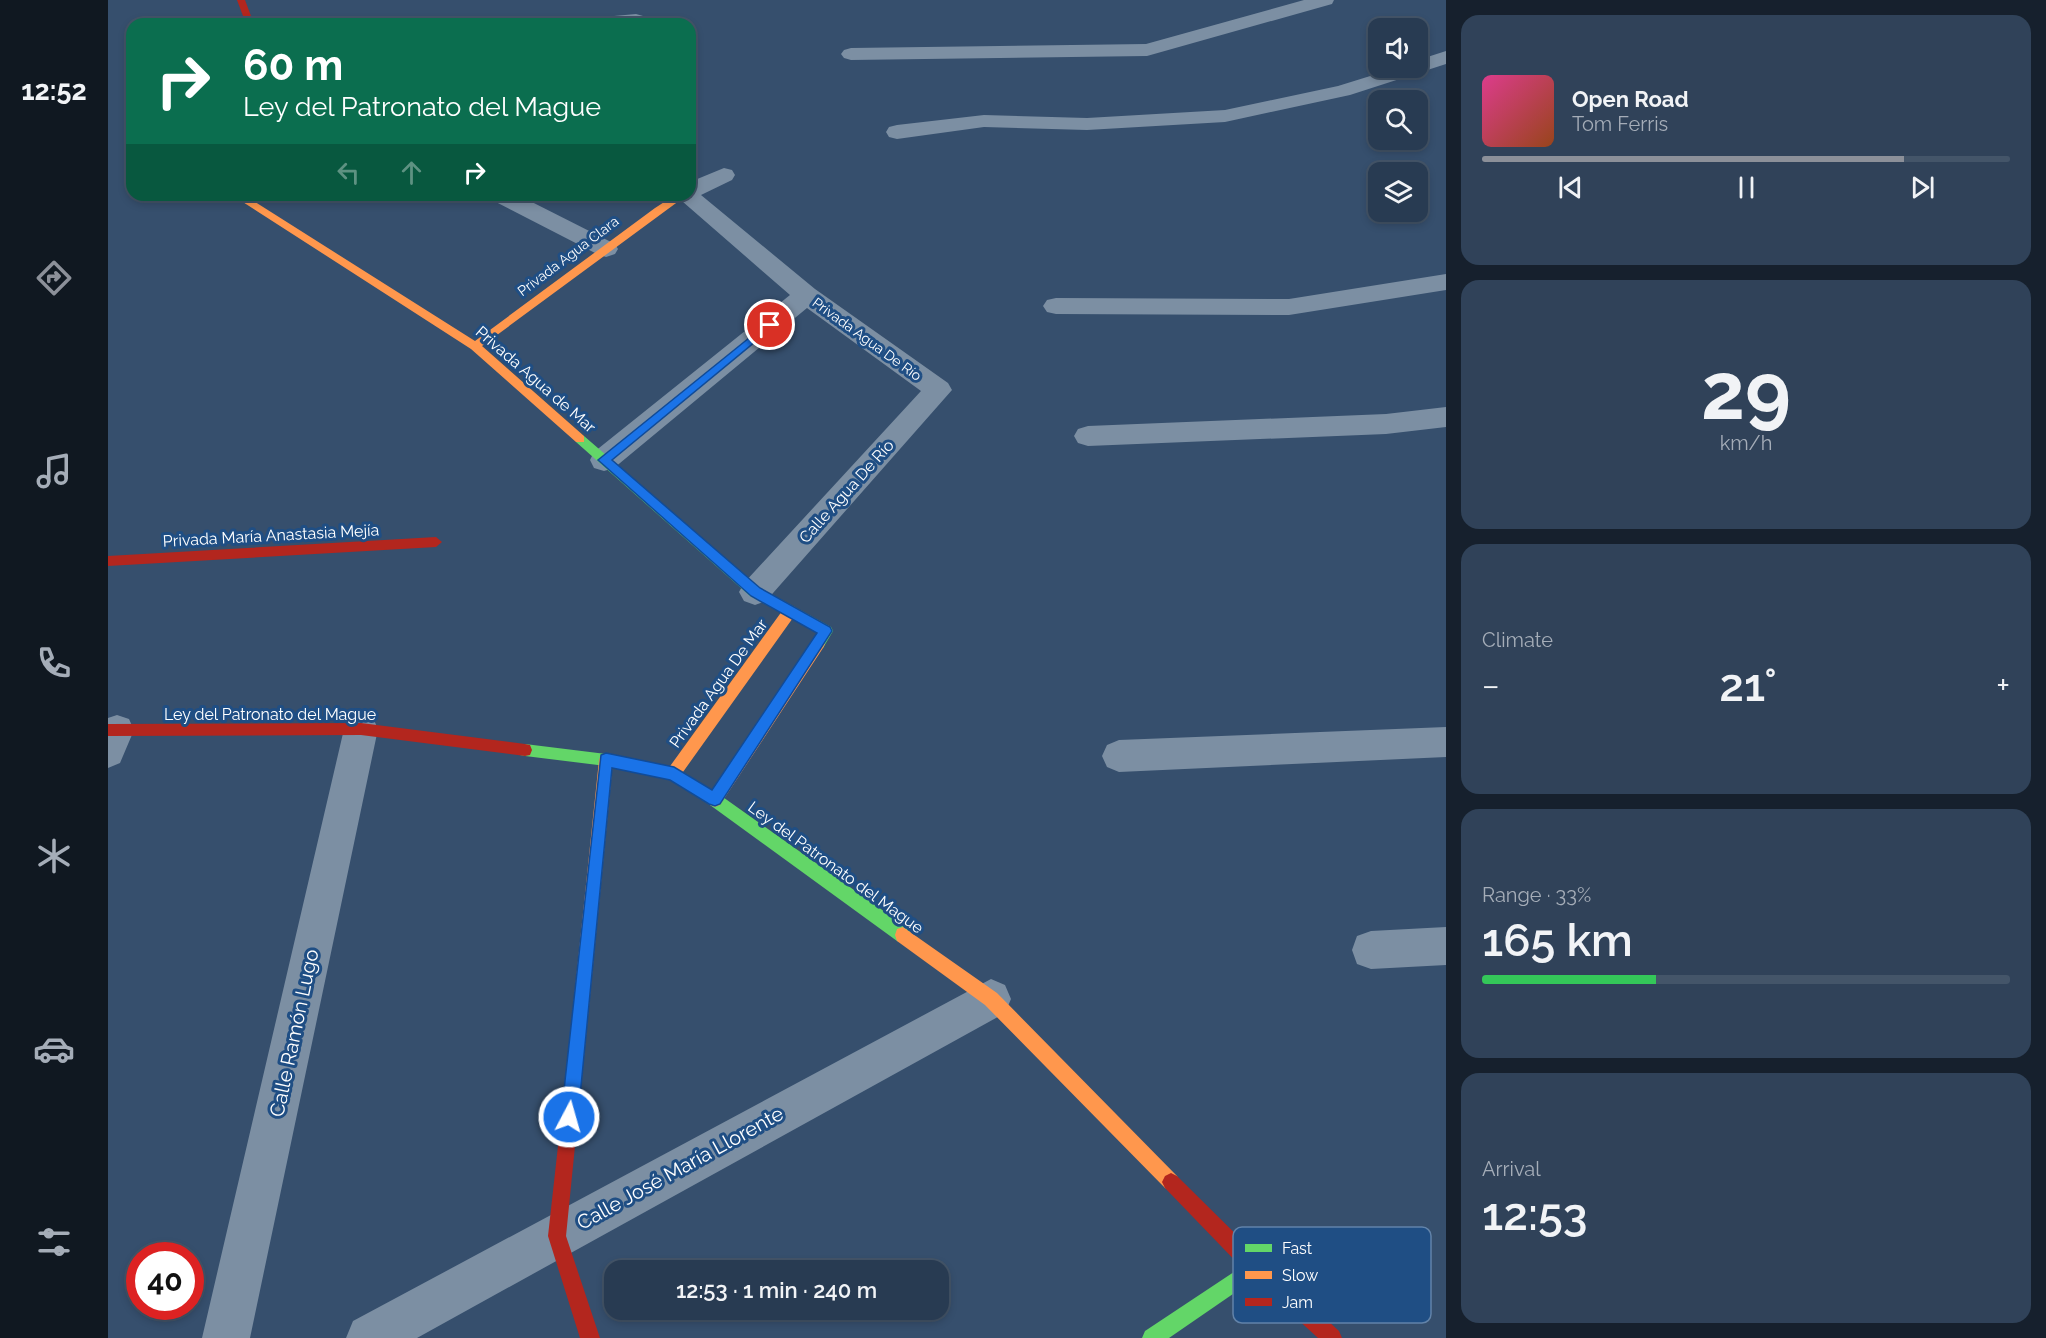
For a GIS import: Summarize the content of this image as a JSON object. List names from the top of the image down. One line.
{"streets":{"street":["Privada Agua Clara","Privada Agua De Río","Privada Agua de Mar","Calle Agua De Río","Privada María Anastasia Mejía","Privada Agua De Mar","Ley del Patronato del Mague","Calle Ramón Lugo","Calle José María Llorente"]},"crossings":[["Privada Agua Clara","Privada Agua De Río"],["Privada Agua Clara","Privada Agua de Mar"],["Privada Agua De Río","Calle Agua De Río"],["Privada Agua de Mar","Calle Agua De Río"],["Privada Agua de Mar","Privada Agua De Mar"],["Privada Agua de Mar","Ley del Patronato del Mague"],["Privada Agua De Mar","Ley del Patronato del Mague"],["Ley del Patronato del Mague","Calle Ramón Lugo"],["Ley del Patronato del Mague","Calle José María Llorente"]],"legend":["Fast","Slow","Jam"],"page":{"tabs":"12:52","turn":["60 m","Ley del Patronato del Mague"],"song":["Open Road","Tom Ferris"],"tile":[["29","km/h"],"Climate",["Range · 33%","165 km"],["Arrival","12:53"]],"heat":["−","21°","+"],"limit":"40","trip":"12:53 · 1 min · 240 m"}}
